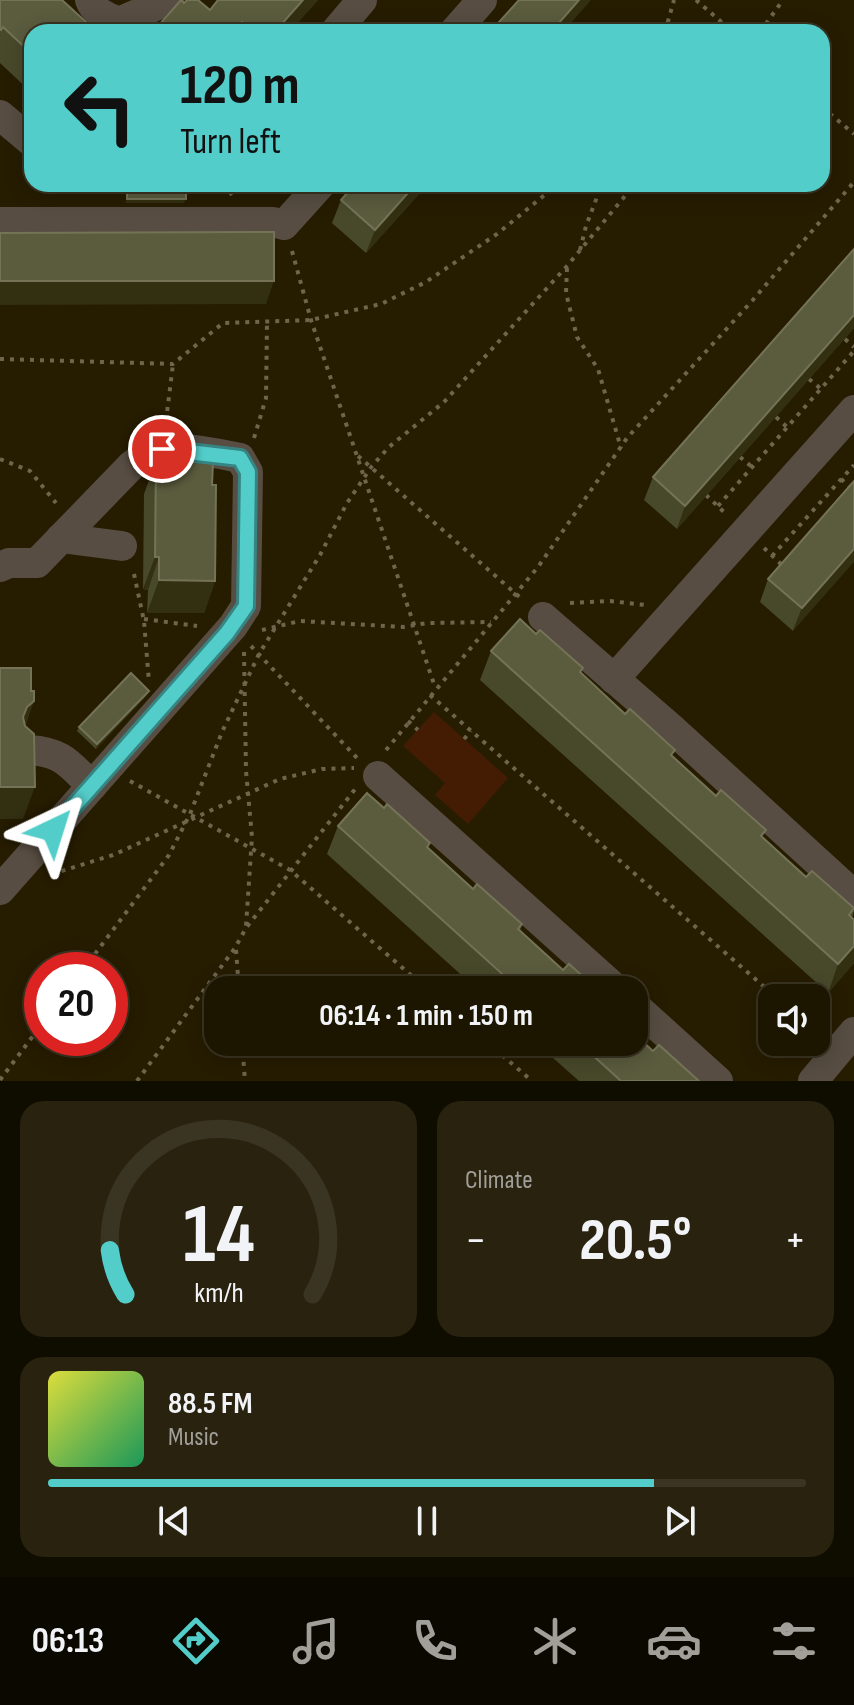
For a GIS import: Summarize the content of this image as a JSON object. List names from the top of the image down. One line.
{"page":{"turn":["120 m","Turn left"],"limit":"20","trip":"06:14 · 1 min · 150 m","tile":"Climate","heat":["−","20.5°","+"],"song":["88.5 FM","Music"],"tabs":"06:13","gauge":["14","km/h"]}}
